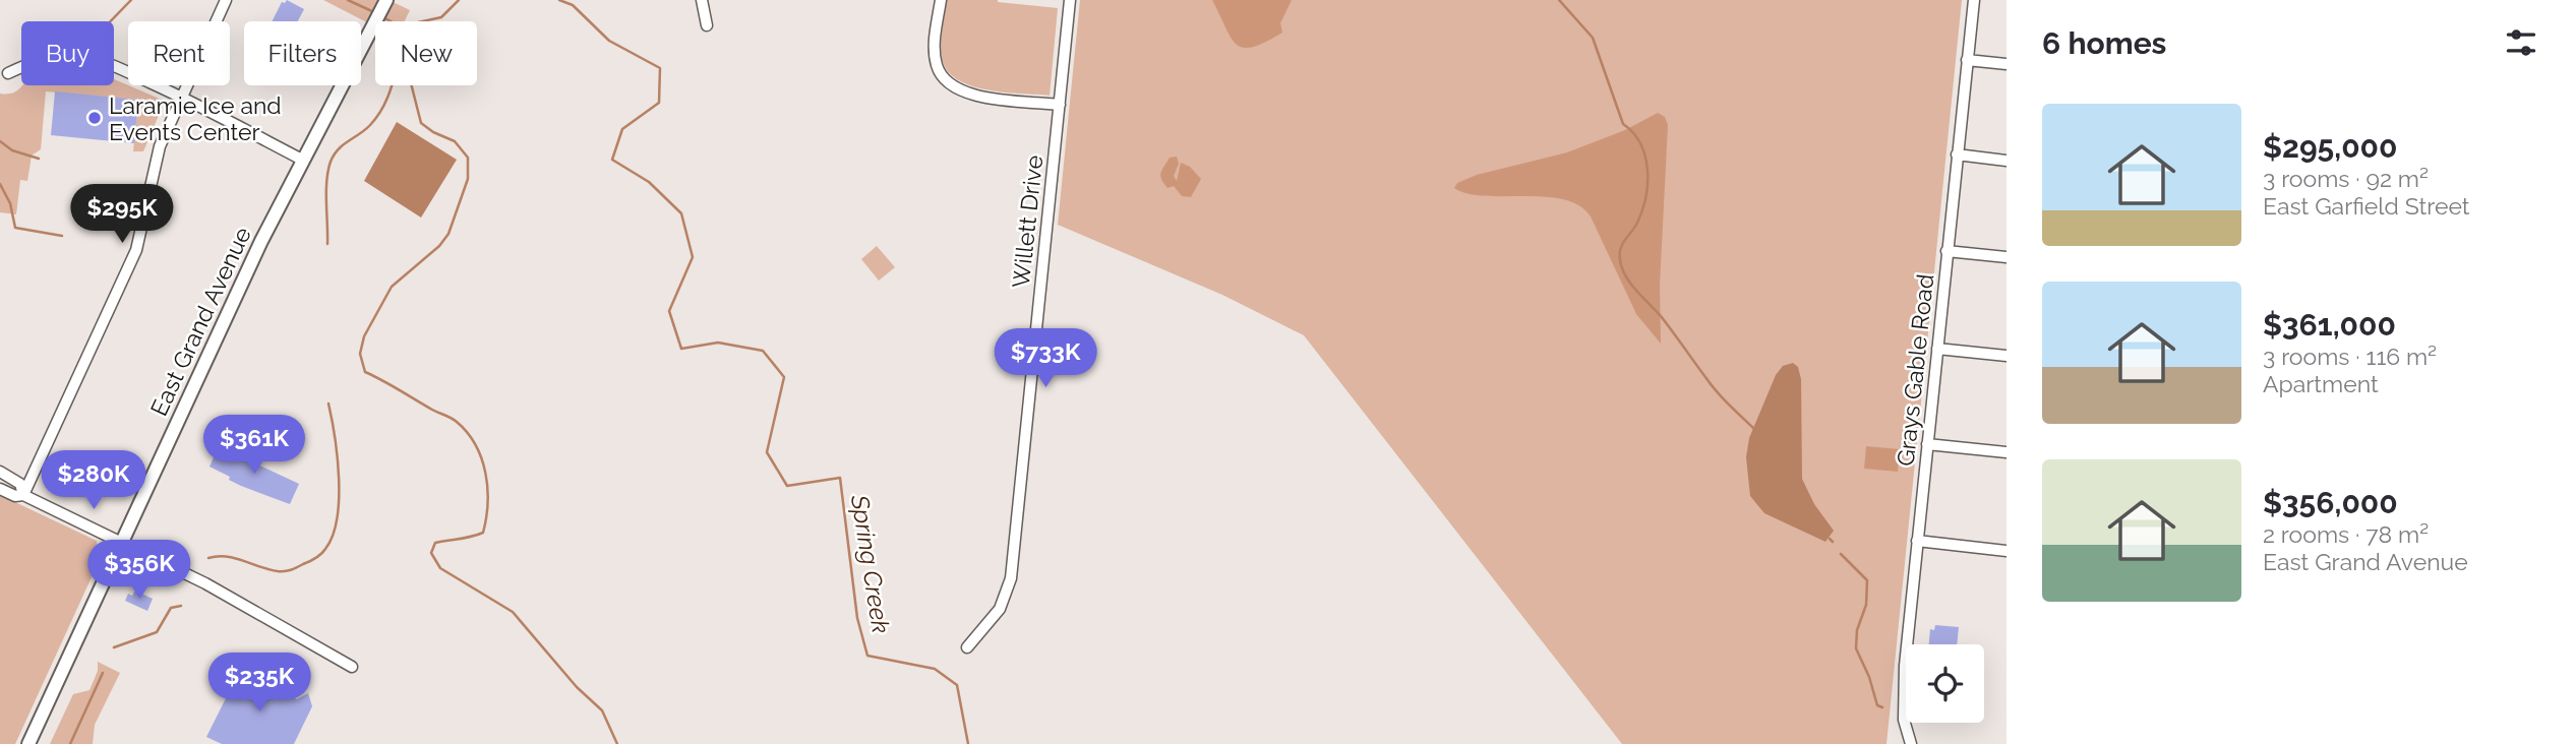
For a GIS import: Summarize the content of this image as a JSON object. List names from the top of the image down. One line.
{"streets":{"main road":["East Grand Avenue"],"street":["Willett Drive","Grays Gable Road"]},"water":["Spring Creek"],"places":["Laramie Ice and Events Center"],"page":{"heading":"6 homes","chip":["Buy","Rent","Filters","New"],"list":[{"name":"$295,000","note":"3 rooms · 92 m² · East Garfield Street"},{"name":"$361,000","note":"3 rooms · 116 m² · Apartment"},{"name":"$356,000","note":"2 rooms · 78 m² · East Grand Avenue"}],"price":["$295K","$733K","$361K","$280K","$356K","$235K"]}}
